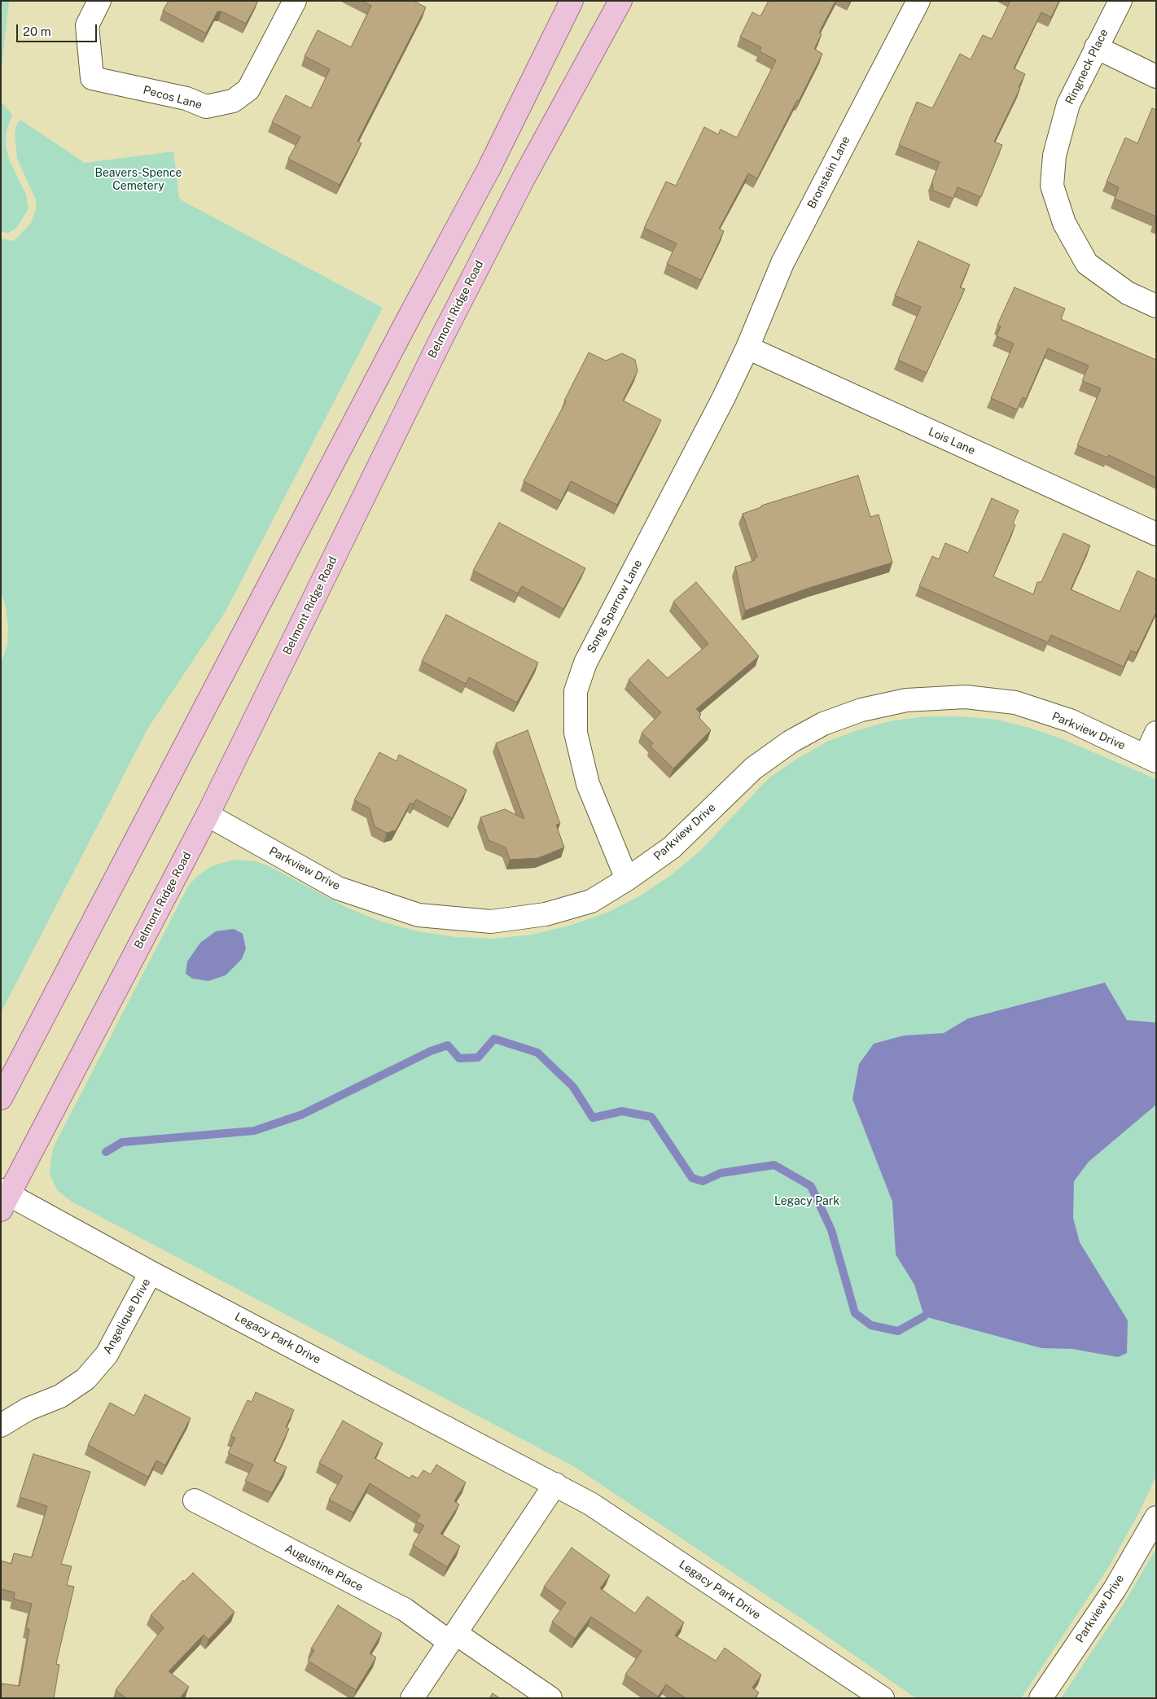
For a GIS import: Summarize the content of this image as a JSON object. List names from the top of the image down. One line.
{"streets":{"main road":["Belmont Ridge Road"],"street":["Ringneck Place","Pecos Lane","Bronstein Lane","Lois Lane","Song Sparrow Lane","Parkview Drive","Angelique Drive","Legacy Park Drive","Augustine Place"]},"crossings":[["Bronstein Lane","Lois Lane"],["Bronstein Lane","Song Sparrow Lane"],["Belmont Ridge Road","Parkview Drive"],["Belmont Ridge Road","Legacy Park Drive"],["Lois Lane","Song Sparrow Lane"],["Song Sparrow Lane","Parkview Drive"],["Angelique Drive","Legacy Park Drive"]],"parks":["Beavers-Spence Cemetery","Legacy Park"],"scale_bar":"20 m"}
